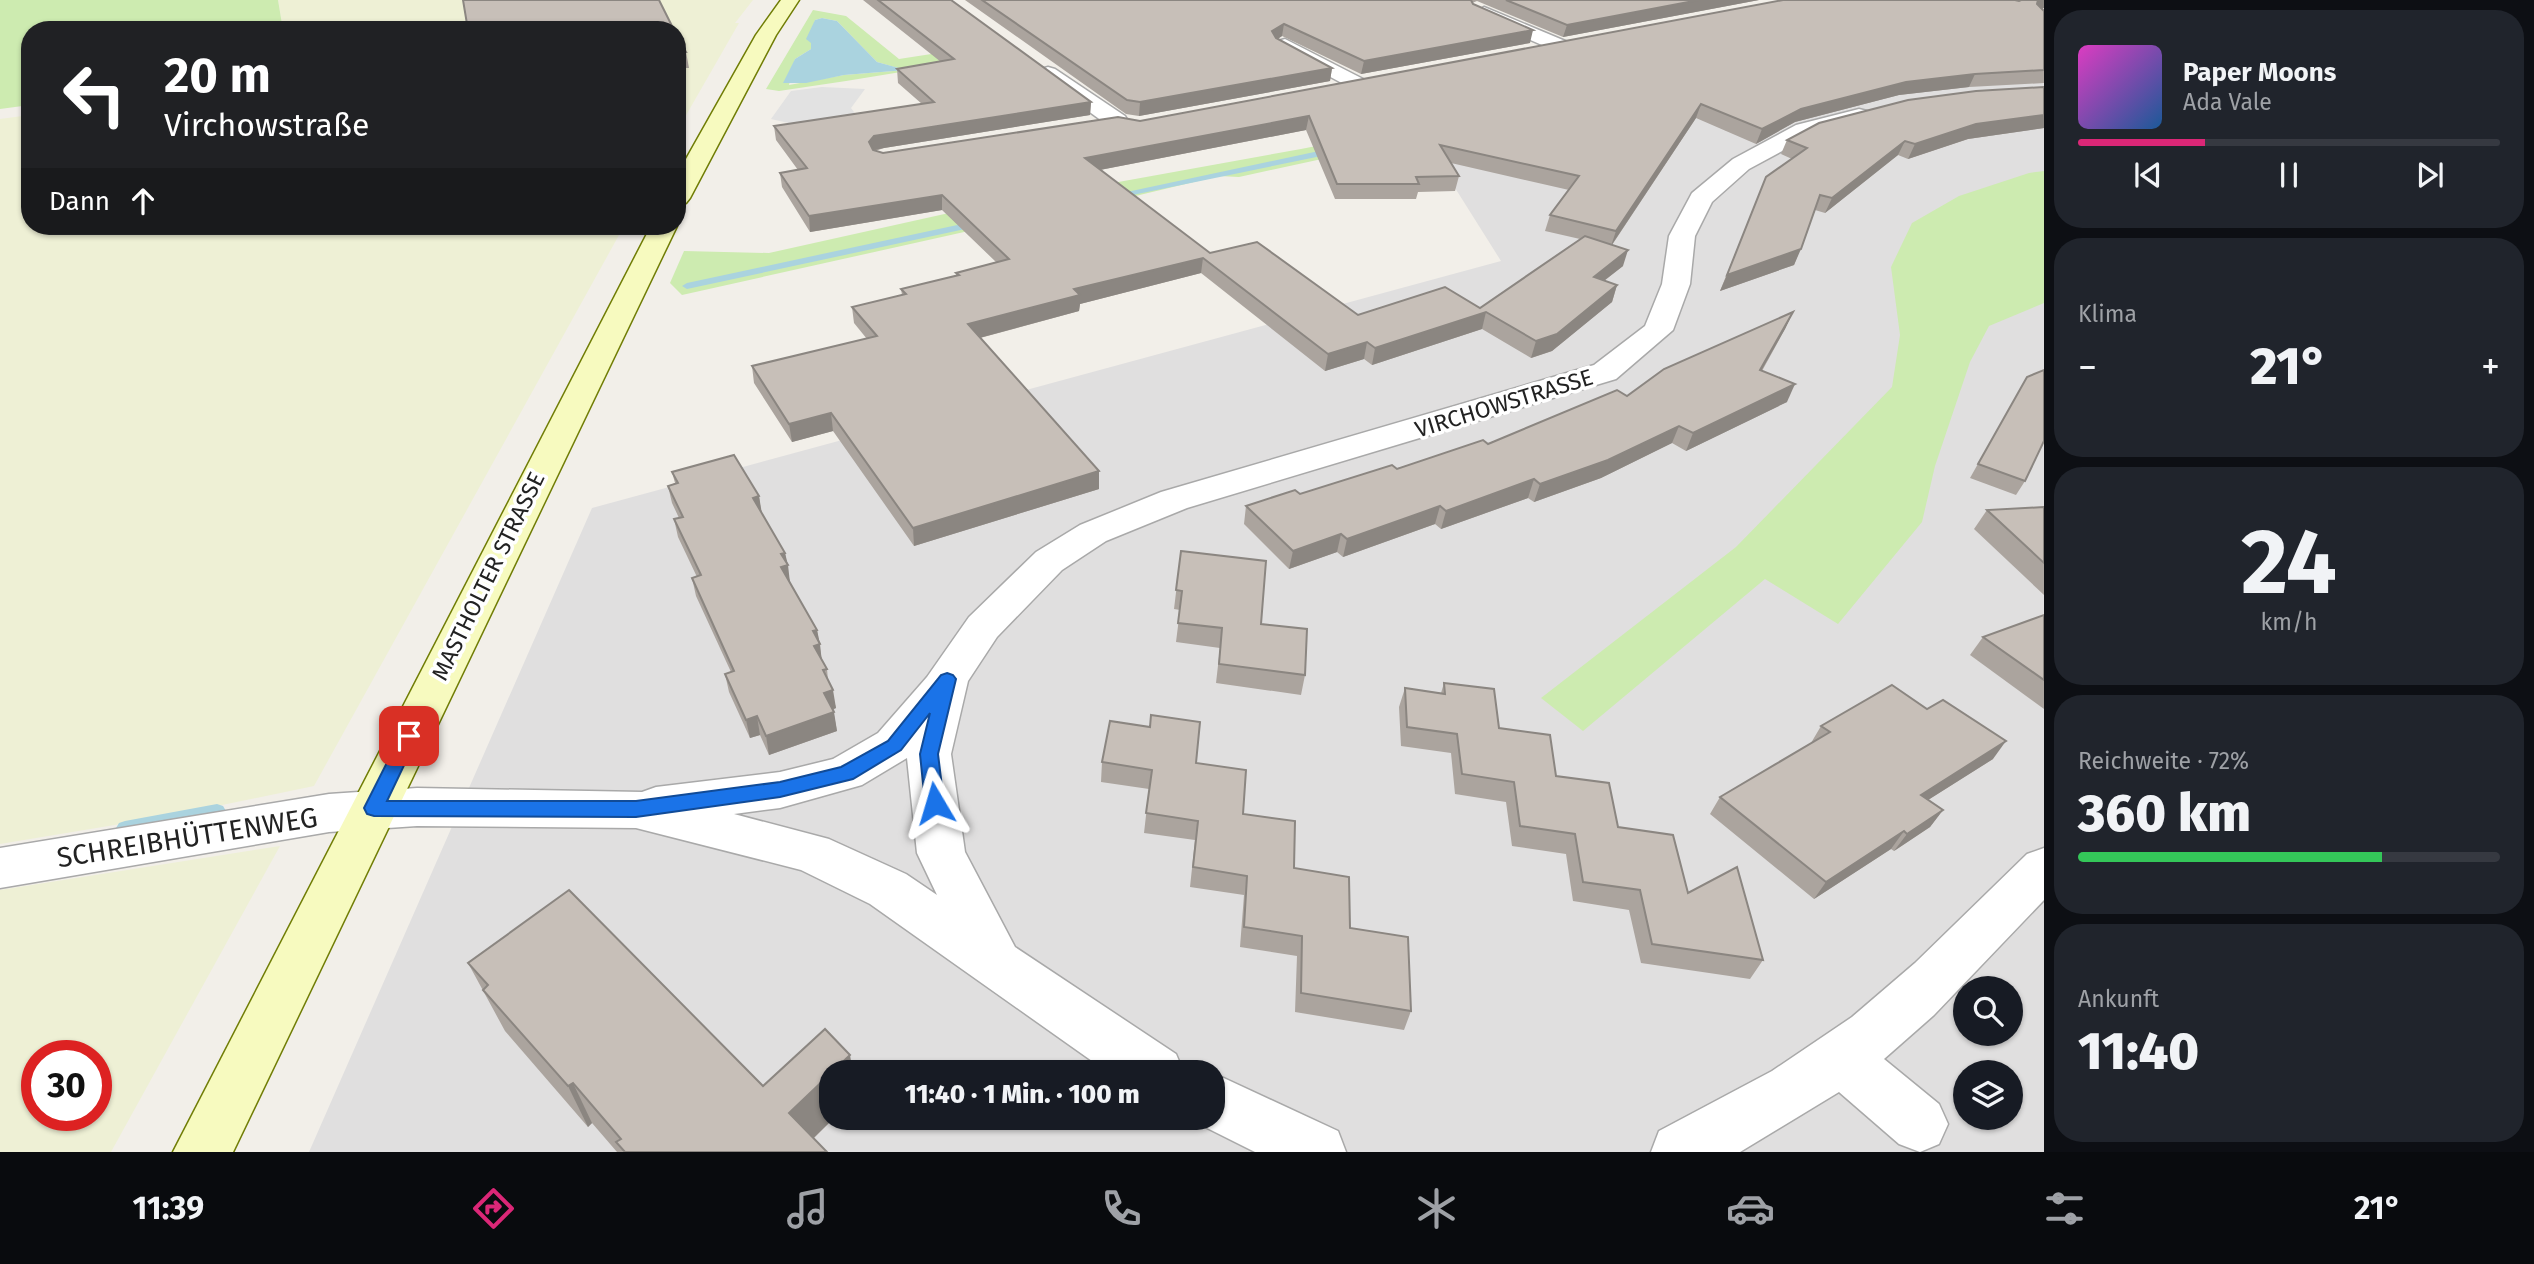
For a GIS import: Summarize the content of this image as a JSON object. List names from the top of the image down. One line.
{"streets":{"street":["VIRCHOWSTRASSE","MASTHOLTER STRASSE","SCHREIBHÜTTENWEG"]},"crossings":[["VIRCHOWSTRASSE","SCHREIBHÜTTENWEG"],["MASTHOLTER STRASSE","SCHREIBHÜTTENWEG"]],"page":{"turn":["20 m","Virchowstraße"],"song":["Paper Moons","Ada Vale"],"then":"Dann","tile":["Klima",["24","km/h"],["Reichweite · 72%","360 km"],["Ankunft","11:40"]],"heat":["−","21°","+"],"limit":"30","trip":"11:40 · 1 Min. · 100 m","tabs":["11:39","21°"]}}
